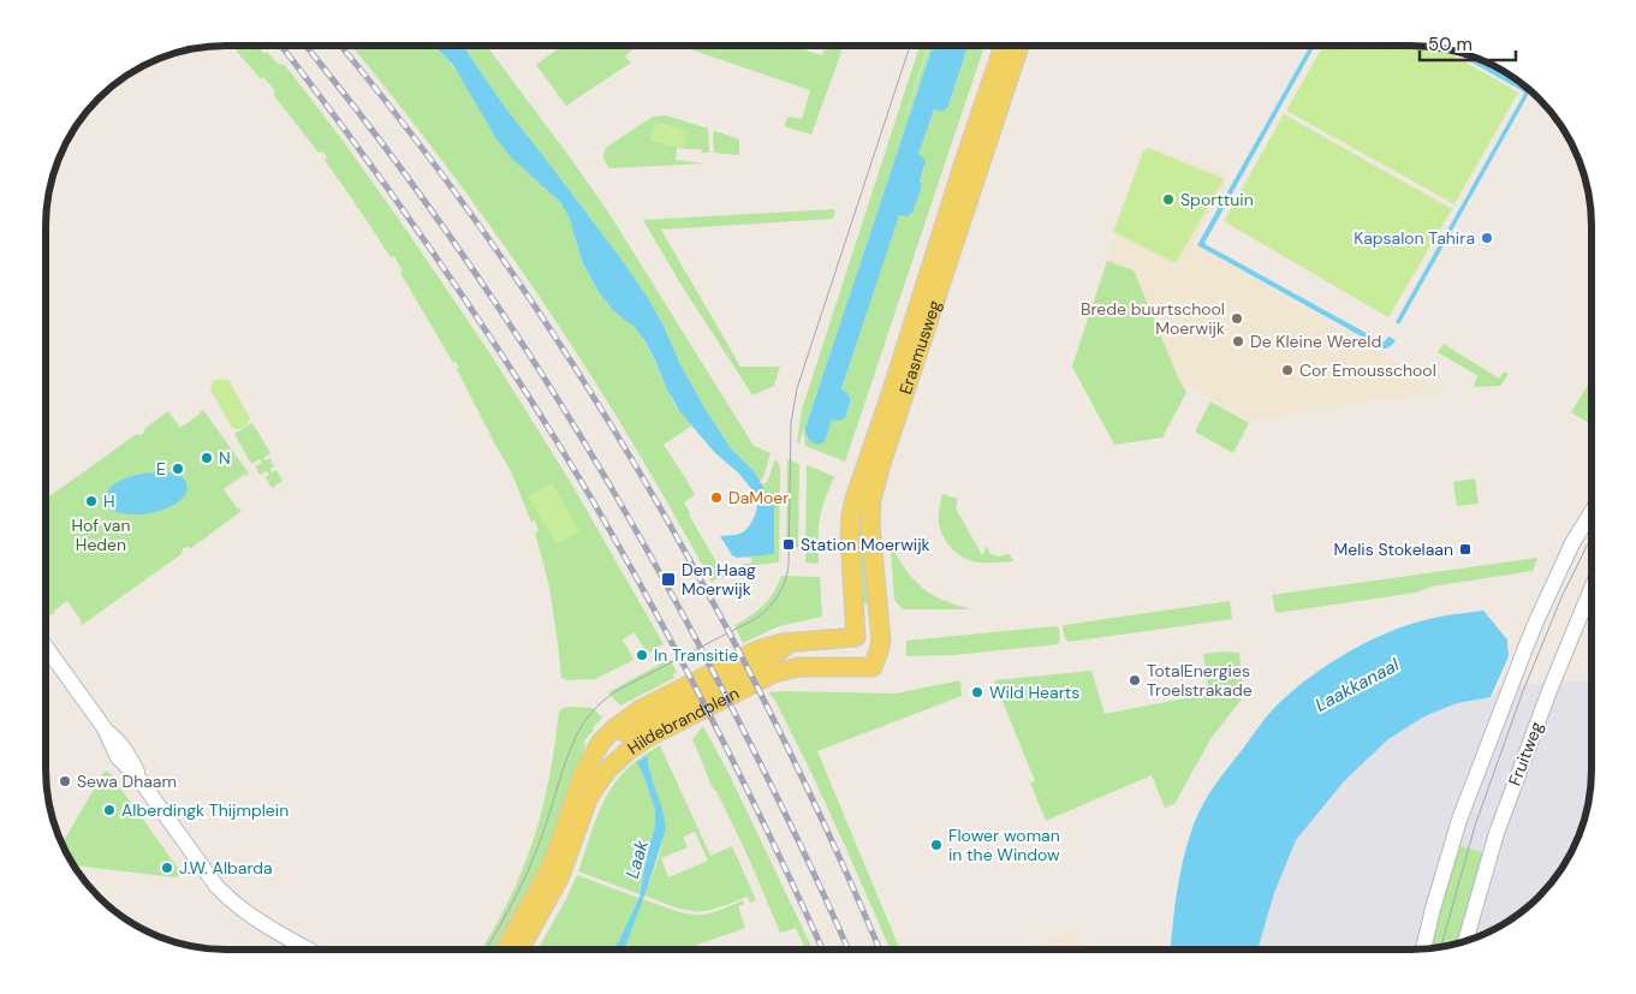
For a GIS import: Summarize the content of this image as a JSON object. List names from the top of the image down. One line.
{"streets":{"main road":["Erasmusweg","Hildebrandplein"],"street":["Fruitweg"]},"crossings":[["Erasmusweg","Hildebrandplein"]],"water":["Laakkanaal","Laak"],"parks":["Hof van Heden"],"places":{"other":["Sporttuin","Kapsalon Tahira","Brede buurtschool Moerwijk","De Kleine Wereld","Cor Emousschool","N","E","DaMoer","H","In Transitie","TotalEnergies Troelstrakade","Wild Hearts","Sewa Dhaam","Alberdingk Thijmplein","Flower woman in the Window","J.W. Albarda"],"transit":["Station Moerwijk","Melis Stokelaan","Den Haag Moerwijk"]},"scale_bar":"50 m"}
